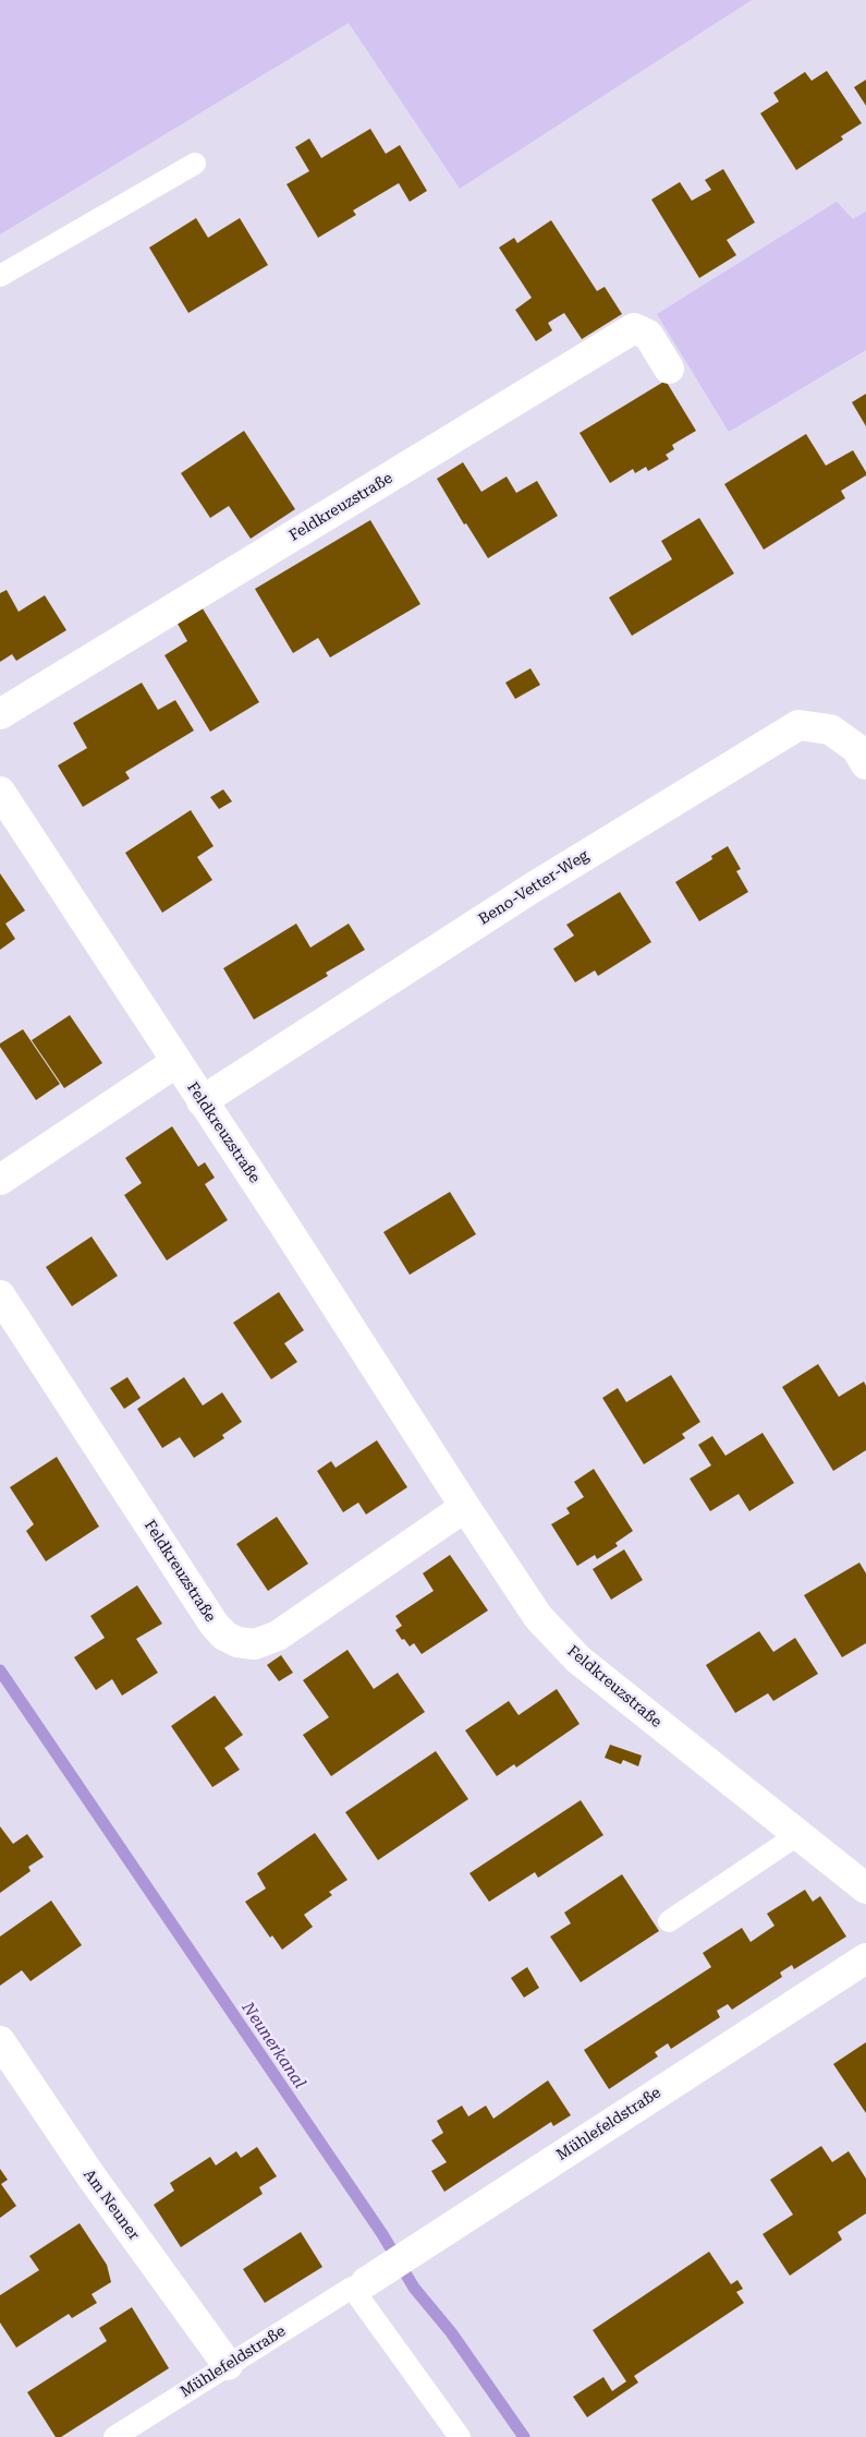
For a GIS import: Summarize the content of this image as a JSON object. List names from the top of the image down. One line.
{"streets":{"street":["Feldkreuzstraße","Beno-Vetter-Weg","Mühlefeldstraße","Am Neuner"]},"crossings":[["Feldkreuzstraße","Beno-Vetter-Weg"],["Mühlefeldstraße","Am Neuner"]],"water":["Neunerkanal"]}
